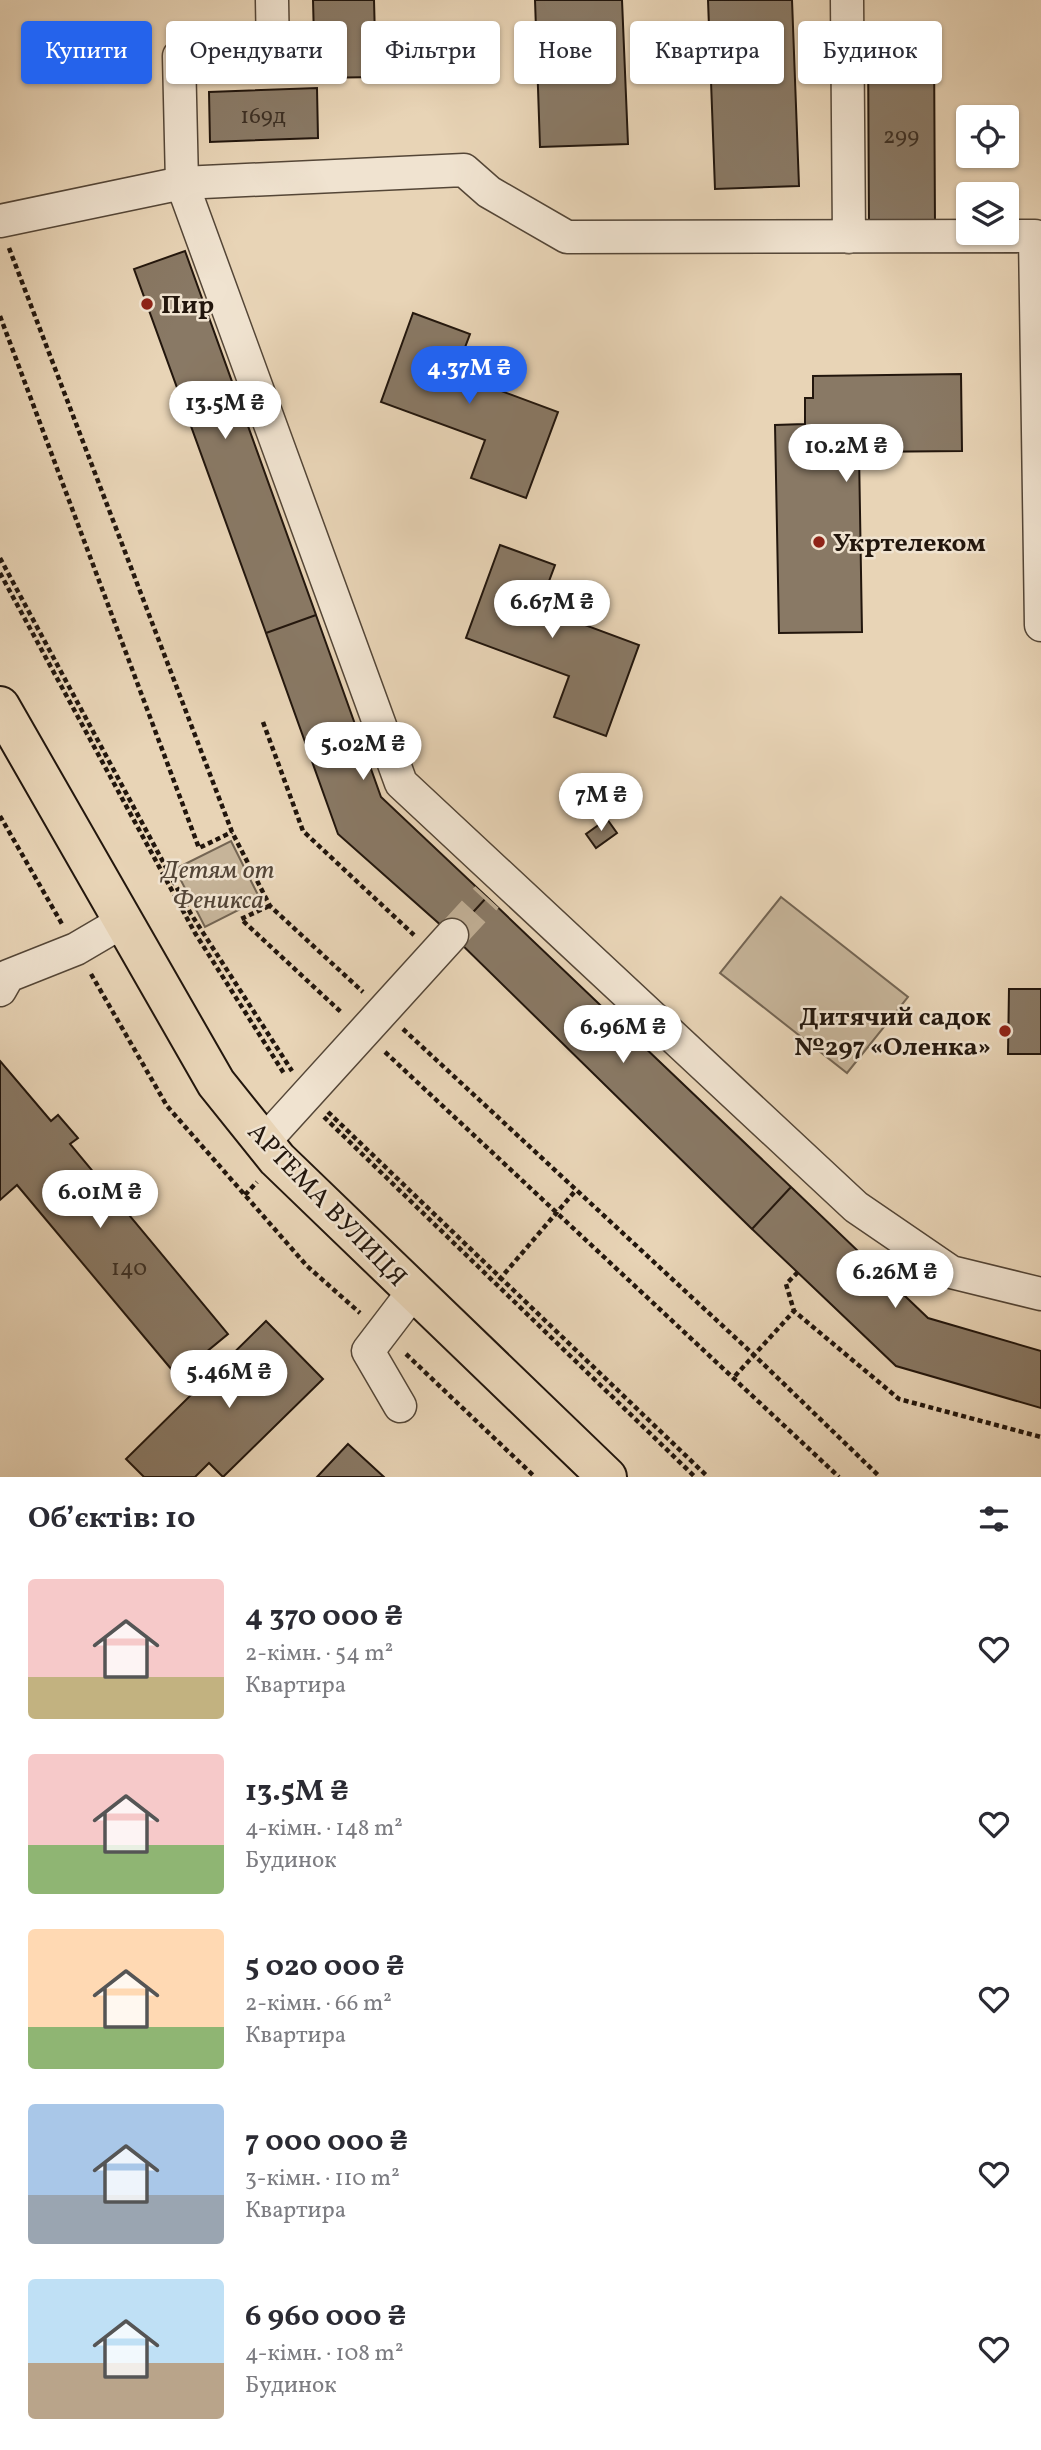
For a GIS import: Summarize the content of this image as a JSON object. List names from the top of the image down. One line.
{"streets":{"main road":["АРТЕМА ВУЛИЦЯ"]},"parks":["Детям от Феникса"],"places":["Пир","Укртелеком","Дитячий садок №297 «Оленка»"],"house_numbers":["169д","299","140"],"page":{"chip":["Купити","Орендувати","Фільтри","Нове","Квартира","Будинок"],"price":["4.37M ₴","13.5M ₴","10.2M ₴","6.67M ₴","5.02M ₴","7M ₴","6.96M ₴","6.01M ₴","6.26M ₴","5.46M ₴"],"heading":"Об’єктів: 10","list":[{"name":"4 370 000 ₴","note":"2-кімн. · 54 m² · Квартира"},{"name":"13.5M ₴","note":"4-кімн. · 148 m² · Будинок"},{"name":"5 020 000 ₴","note":"2-кімн. · 66 m² · Квартира"},{"name":"7 000 000 ₴","note":"3-кімн. · 110 m² · Квартира"},{"name":"6 960 000 ₴","note":"4-кімн. · 108 m² · Будинок"}]}}
